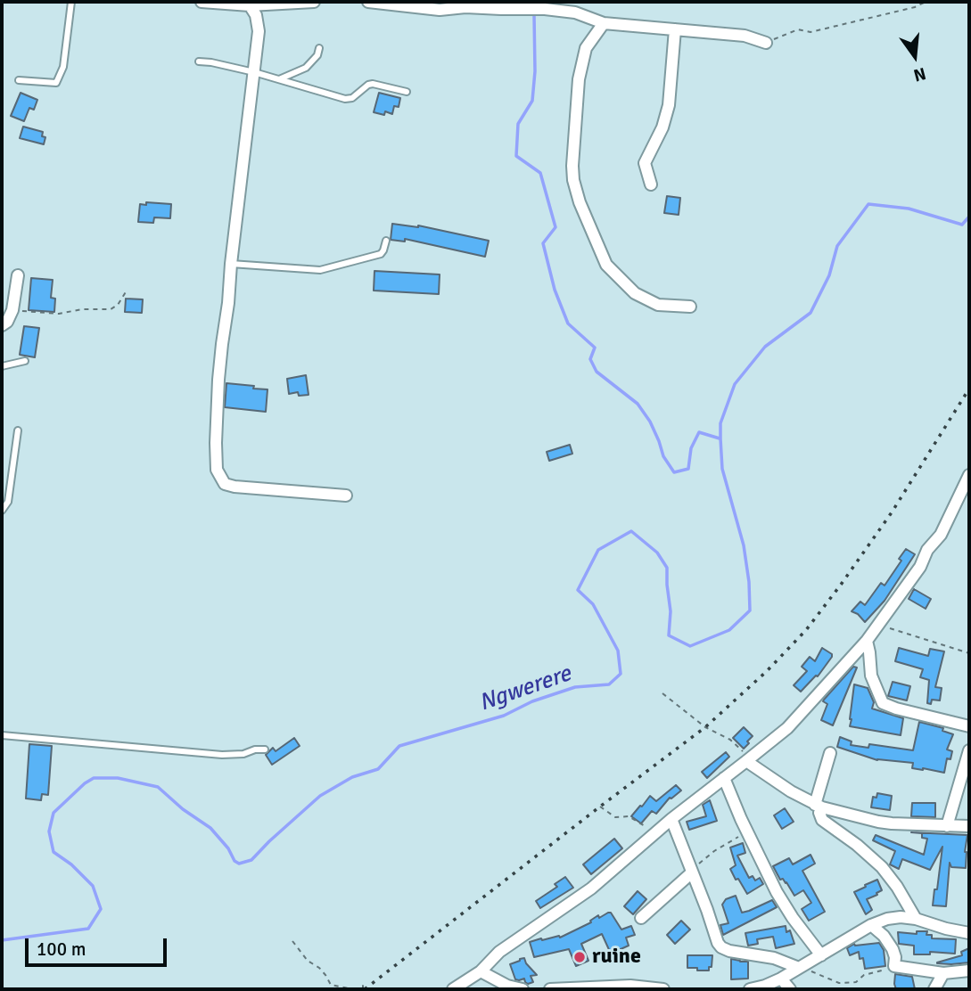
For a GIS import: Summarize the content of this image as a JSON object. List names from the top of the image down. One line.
{"water":["Ngwerere"],"places":["ruine"],"scale_bar":"100 m","north":"bottom"}
